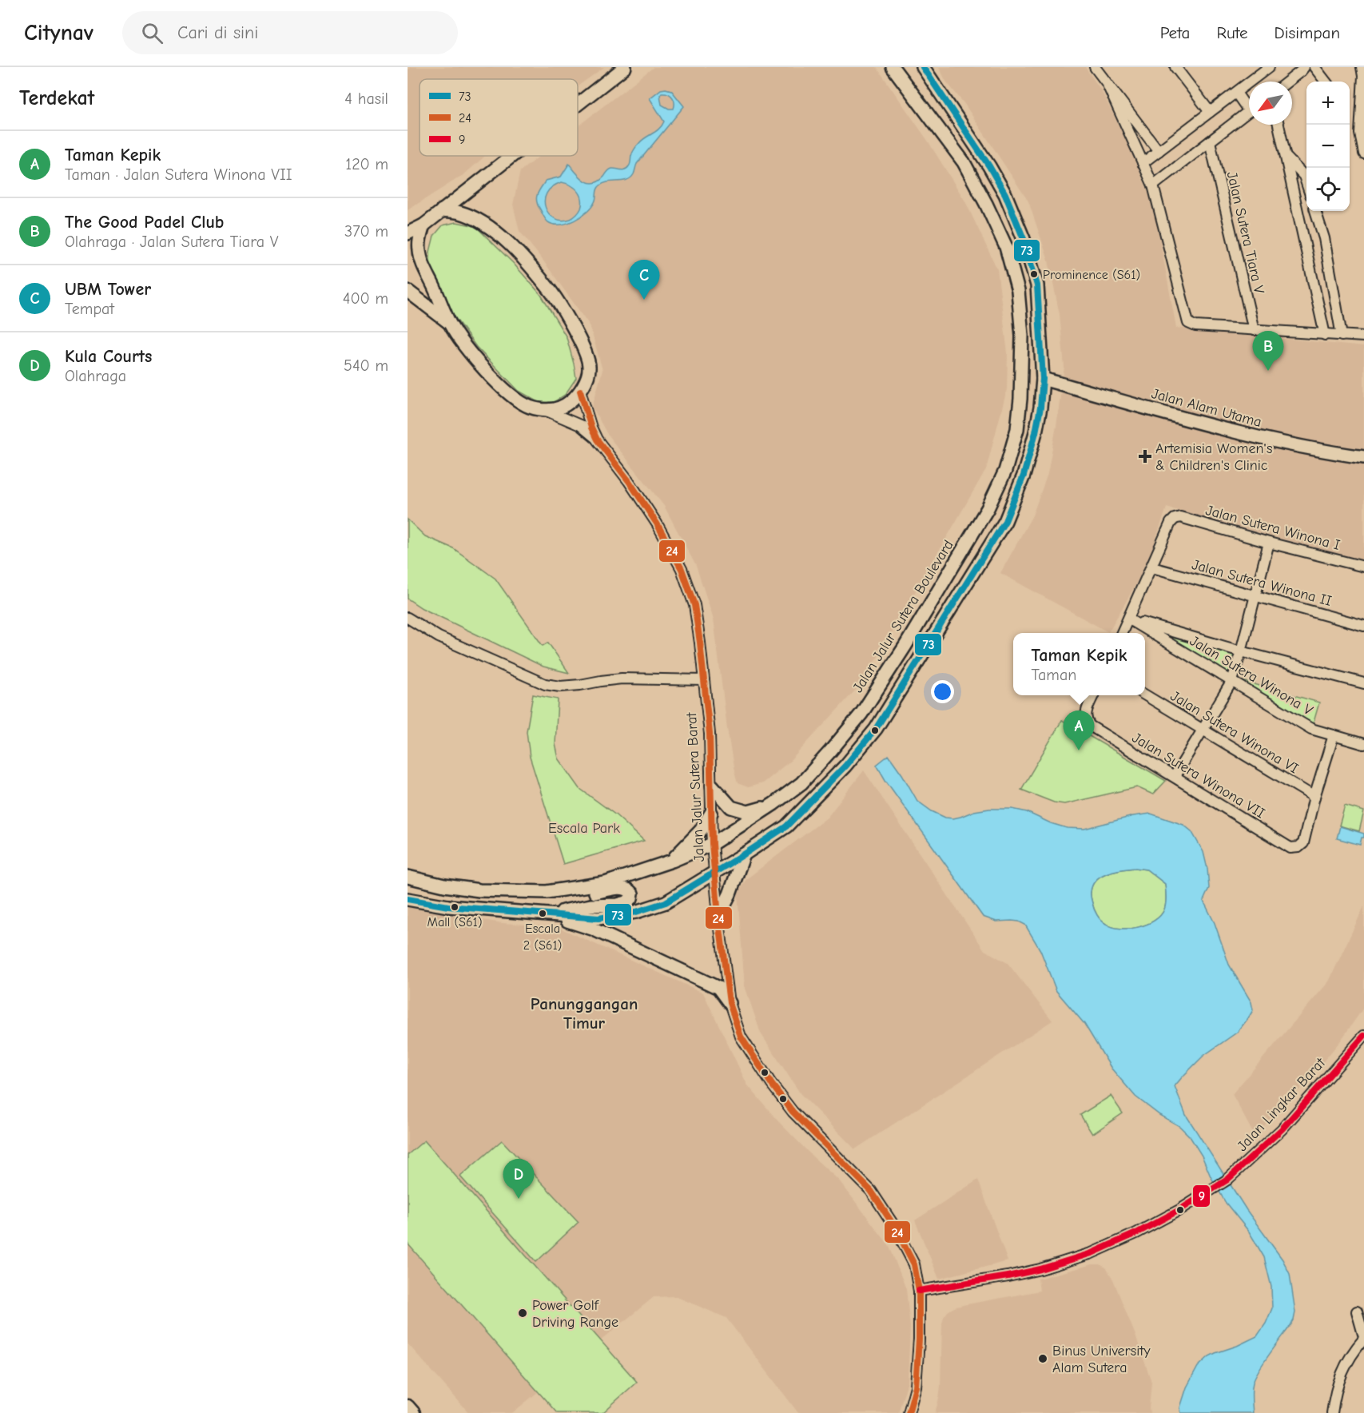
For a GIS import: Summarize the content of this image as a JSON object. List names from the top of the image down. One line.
{"streets":{"main road":["Jalan Alam Utama","Jalan Jalur Sutera Boulevard","Jalan Jalur Sutera Barat"],"street":["Jalan Sutera Tiara V","Jalan Sutera Winona I","Jalan Sutera Winona II","Jalan Sutera Winona V","Jalan Sutera Winona VI","Jalan Sutera Winona VII","Jalan Lingkar Barat"]},"crossings":[["Jalan Sutera Winona I","Jalan Sutera Winona II"],["Jalan Jalur Sutera Boulevard","Jalan Jalur Sutera Barat"],["Jalan Sutera Winona VI","Jalan Sutera Winona VII"],["Jalan Jalur Sutera Barat","Jalan Lingkar Barat"]],"districts":["Panunggangan Timur"],"parks":["Escala Park"],"places":{"other":["Prominence (S61)","Mall (S61)","Escala 2 (S61)","Power Golf Driving Range","Binus University Alam Sutera"],"health":["Artemisia Women's & Children's Clinic"]},"lines":["transit line 73","transit line 24","transit line 9"],"legend":["73","24","9"],"north":"bottom left","page":{"header":"Citynav","search":"Cari di sini","nav":["Peta","Rute","Disimpan"],"heading":["Terdekat","4 hasil"],"map_buttons":["+","−"],"list":[{"mark":"A","name":"Taman Kepik","note":"Taman · Jalan Sutera Winona VII","value":"120 m"},{"mark":"B","name":"The Good Padel Club","note":"Olahraga · Jalan Sutera Tiara V","value":"370 m"},{"mark":"C","name":"UBM Tower","note":"Tempat","value":"400 m"},{"mark":"D","name":"Kula Courts","note":"Olahraga","value":"540 m"}],"pins":["C","B","A","D"],"popup":["Taman Kepik","Taman"]}}
